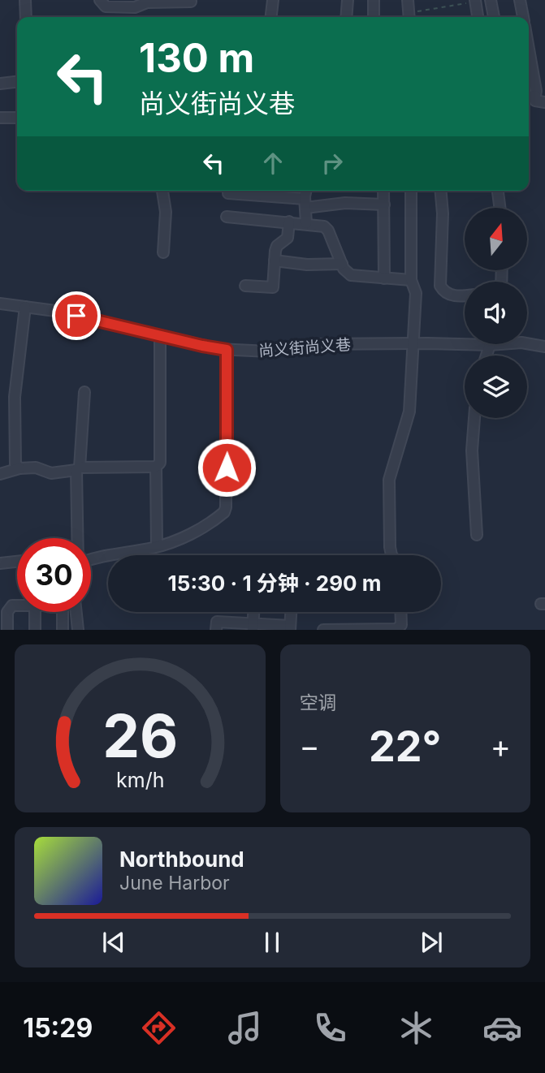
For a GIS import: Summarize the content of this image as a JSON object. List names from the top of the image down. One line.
{"streets":{"street":["尚义街尚义巷"]},"north":"top","page":{"turn":["130 m","尚义街尚义巷"],"limit":"30","trip":"15:30 · 1 分钟 · 290 m","tile":"空调","heat":["−","22°","+"],"song":["Northbound","June Harbor"],"tabs":"15:29","gauge":["26","km/h"]}}
